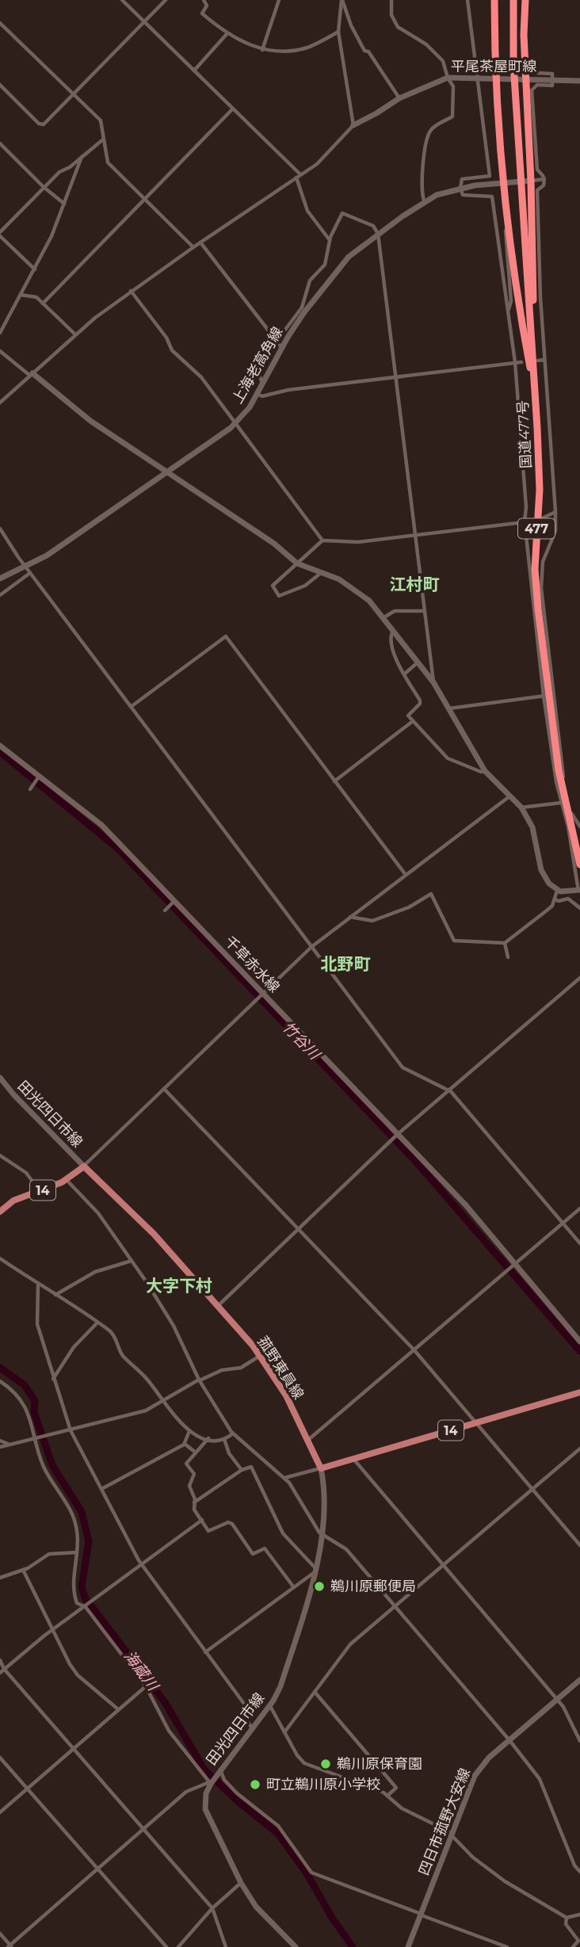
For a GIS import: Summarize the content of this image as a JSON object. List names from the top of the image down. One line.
{"streets":{"highway":["国道477号","477"],"main road":["平尾茶屋町線","上海老高角線","千草赤水線","田光四日市線","14","菰野東員線","四日市菰野大安線"]},"crossings":[["平尾茶屋町線","477"],["上海老高角線","477"],["国道477号","477"],["田光四日市線","14"],["田光四日市線","菰野東員線"],["14","菰野東員線"]],"districts":["江村町","北野町","大字下村"],"water":["竹谷川","海蔵川"],"places":["鵜川原郵便局","鵜川原保育園","町立鵜川原小学校"]}
